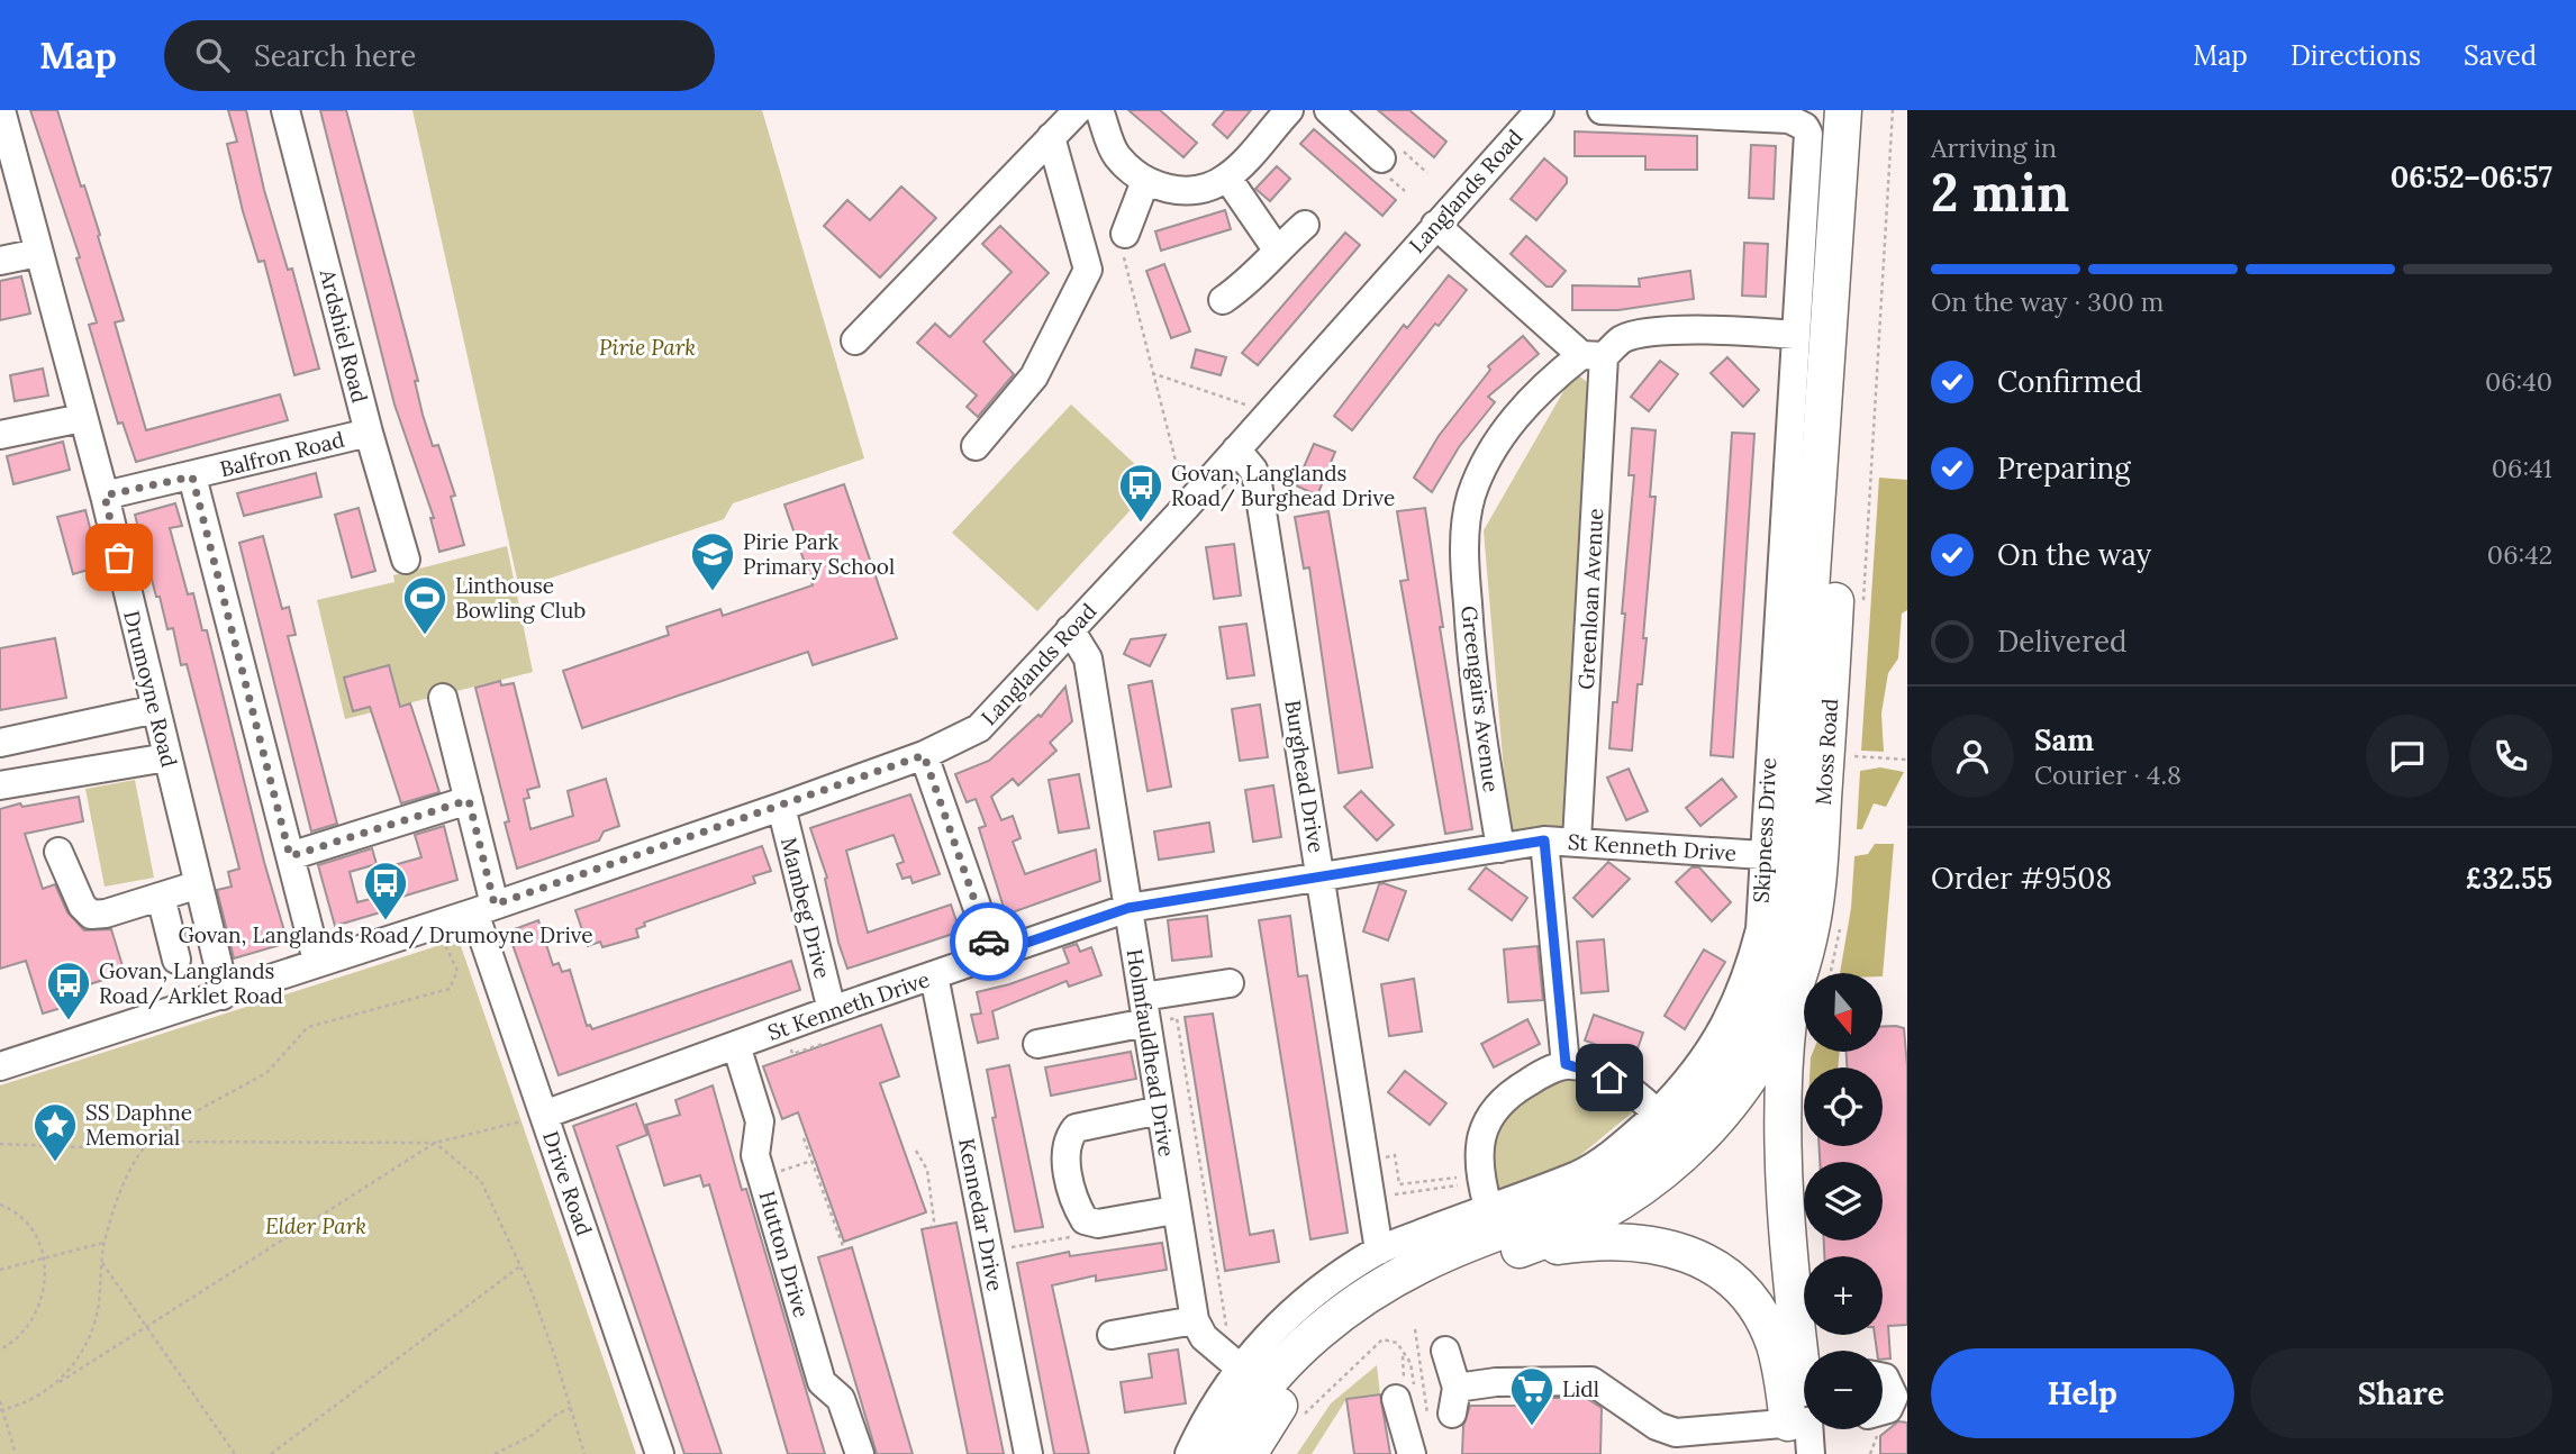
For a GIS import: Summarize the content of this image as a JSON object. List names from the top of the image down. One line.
{"streets":{"main road":["Moss Road"],"street":["Langlands Road","Ardshiel Road","Balfron Road","Greenloan Avenue","Drumoyne Road","Greengairs Avenue","Burghead Drive","Skipness Drive","St Kenneth Drive","Mambeg Drive","Holmfauldhead Drive","Drive Road","Kennedar Drive","Hutton Drive"]},"crossings":[["Langlands Road","Drumoyne Road"],["Langlands Road","Burghead Drive"],["Langlands Road","Mambeg Drive"],["Langlands Road","Holmfauldhead Drive"],["Langlands Road","Drive Road"],["Ardshiel Road","Balfron Road"],["Balfron Road","Drumoyne Road"],["Greenloan Avenue","Greengairs Avenue"],["Greenloan Avenue","St Kenneth Drive"],["Greengairs Avenue","Skipness Drive"],["Greengairs Avenue","St Kenneth Drive"],["Burghead Drive","Skipness Drive"],["Burghead Drive","St Kenneth Drive"],["Skipness Drive","St Kenneth Drive"],["Skipness Drive","Holmfauldhead Drive"],["St Kenneth Drive","Mambeg Drive"],["St Kenneth Drive","Holmfauldhead Drive"],["St Kenneth Drive","Drive Road"],["St Kenneth Drive","Kennedar Drive"],["St Kenneth Drive","Hutton Drive"]],"parks":["Pirie Park","Elder Park"],"places":{"bus stop":["Govan, Langlands Road/ Burghead Drive","Govan, Langlands Road/ Drumoyne Drive","Govan, Langlands Road/ Arklet Road"],"school or university":["Pirie Park Primary School"],"sports":["Linthouse Bowling Club"],"place":["SS Daphne Memorial"],"supermarket":["Lidl"]},"north":"bottom","page":{"header":"Map","search":"Search here","nav":["Map","Directions","Saved"],"heading":["2 min","Arriving in","06:52–06:57"],"panel":["Sam","Courier · 4.8","Order #9508","£32.55"],"bar":"On the way · 300 m","list":[["Confirmed","06:40"],["Preparing","06:41"],["On the way","06:42"],"Delivered"],"map_buttons":["+","−"],"buttons":["Help","Share"]}}
